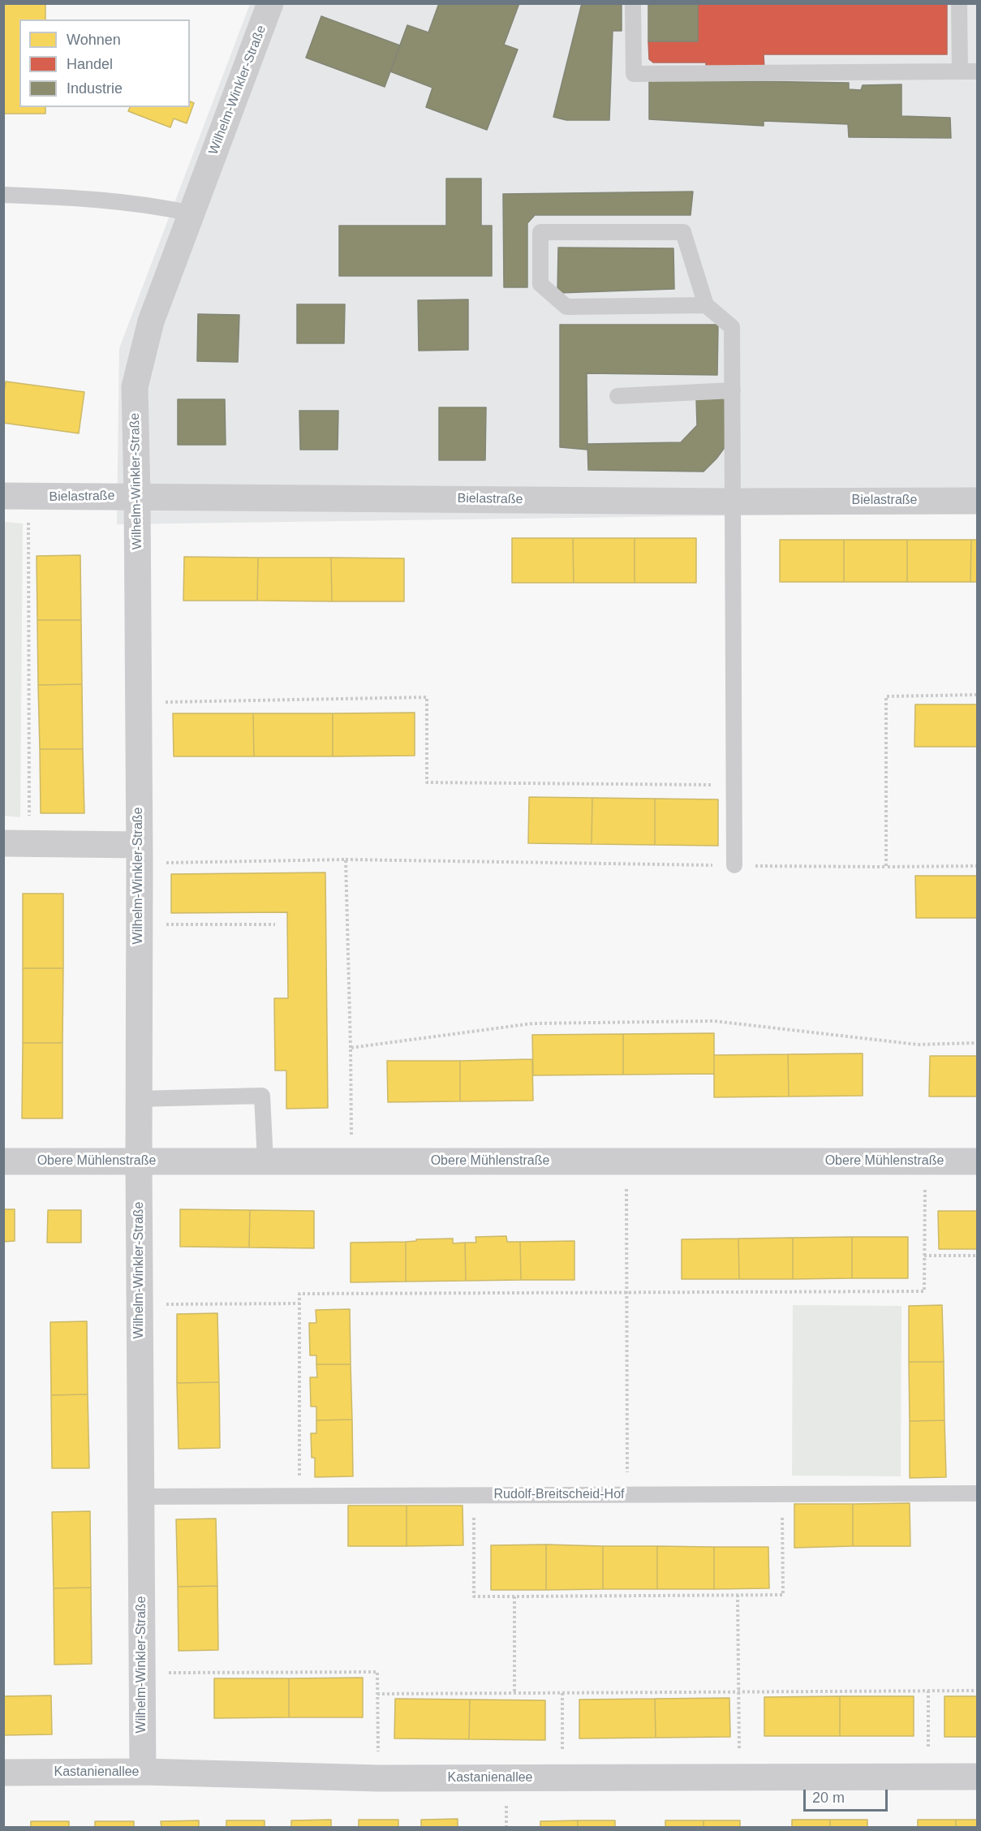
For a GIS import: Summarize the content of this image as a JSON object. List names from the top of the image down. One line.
{"streets":{"street":["Wilhelm-Winkler-Straße","Bielastraße","Obere Mühlenstraße","Kastanienallee"],"lane":["Rudolf-Breitscheid-Hof"]},"crossings":[["Wilhelm-Winkler-Straße","Bielastraße"],["Wilhelm-Winkler-Straße","Obere Mühlenstraße"],["Wilhelm-Winkler-Straße","Rudolf-Breitscheid-Hof"],["Wilhelm-Winkler-Straße","Kastanienallee"]],"legend":["Wohnen","Handel","Industrie"],"scale_bar":"20 m"}
